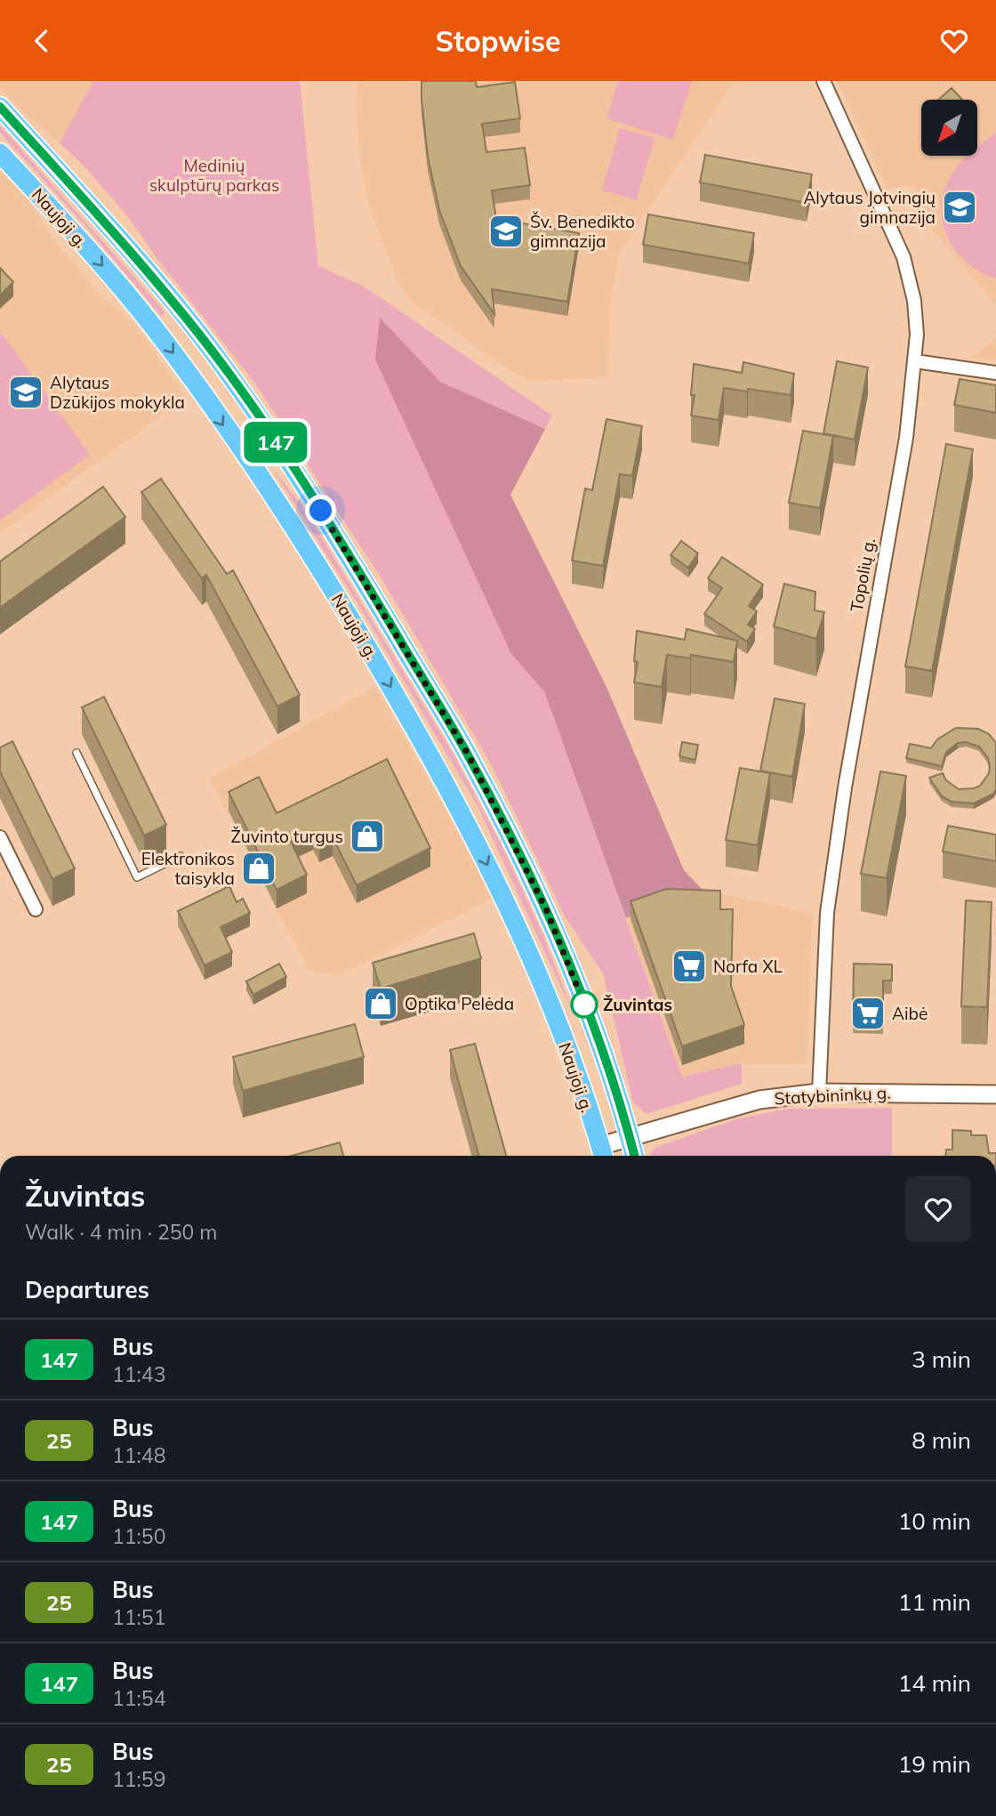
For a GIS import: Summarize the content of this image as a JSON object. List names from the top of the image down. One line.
{"streets":{"main road":["Naujoji g."],"street":["Topolių g.","Statybininkų g."]},"crossings":[["Naujoji g.","Statybininkų g."],["Topolių g.","Statybininkų g."]],"parks":["Medinių skulptūrų parkas"],"places":{"school or university":["Alytaus Jotvingių gimnazija","Šv. Benedikto gimnazija","Alytaus Dzūkijos mokykla"],"shop":["Žuvinto turgus","Elektronikos taisykla","Optika Pelėda"],"supermarket":["Norfa XL","Aibė"],"other":["Žuvintas"]},"lines":["bus line 147"],"north":"bottom left","page":{"header":"Stopwise","on_map":"147","heading":[["Žuvintas","Walk · 4 min · 250 m"],"Departures"],"list":[{"mark":"147","name":"Bus","note":"11:43","value":"3 min"},{"mark":"25","name":"Bus","note":"11:48","value":"8 min"},{"mark":"147","name":"Bus","note":"11:50","value":"10 min"},{"mark":"25","name":"Bus","note":"11:51","value":"11 min"},{"mark":"147","name":"Bus","note":"11:54","value":"14 min"},{"mark":"25","name":"Bus","note":"11:59","value":"19 min"}]}}
